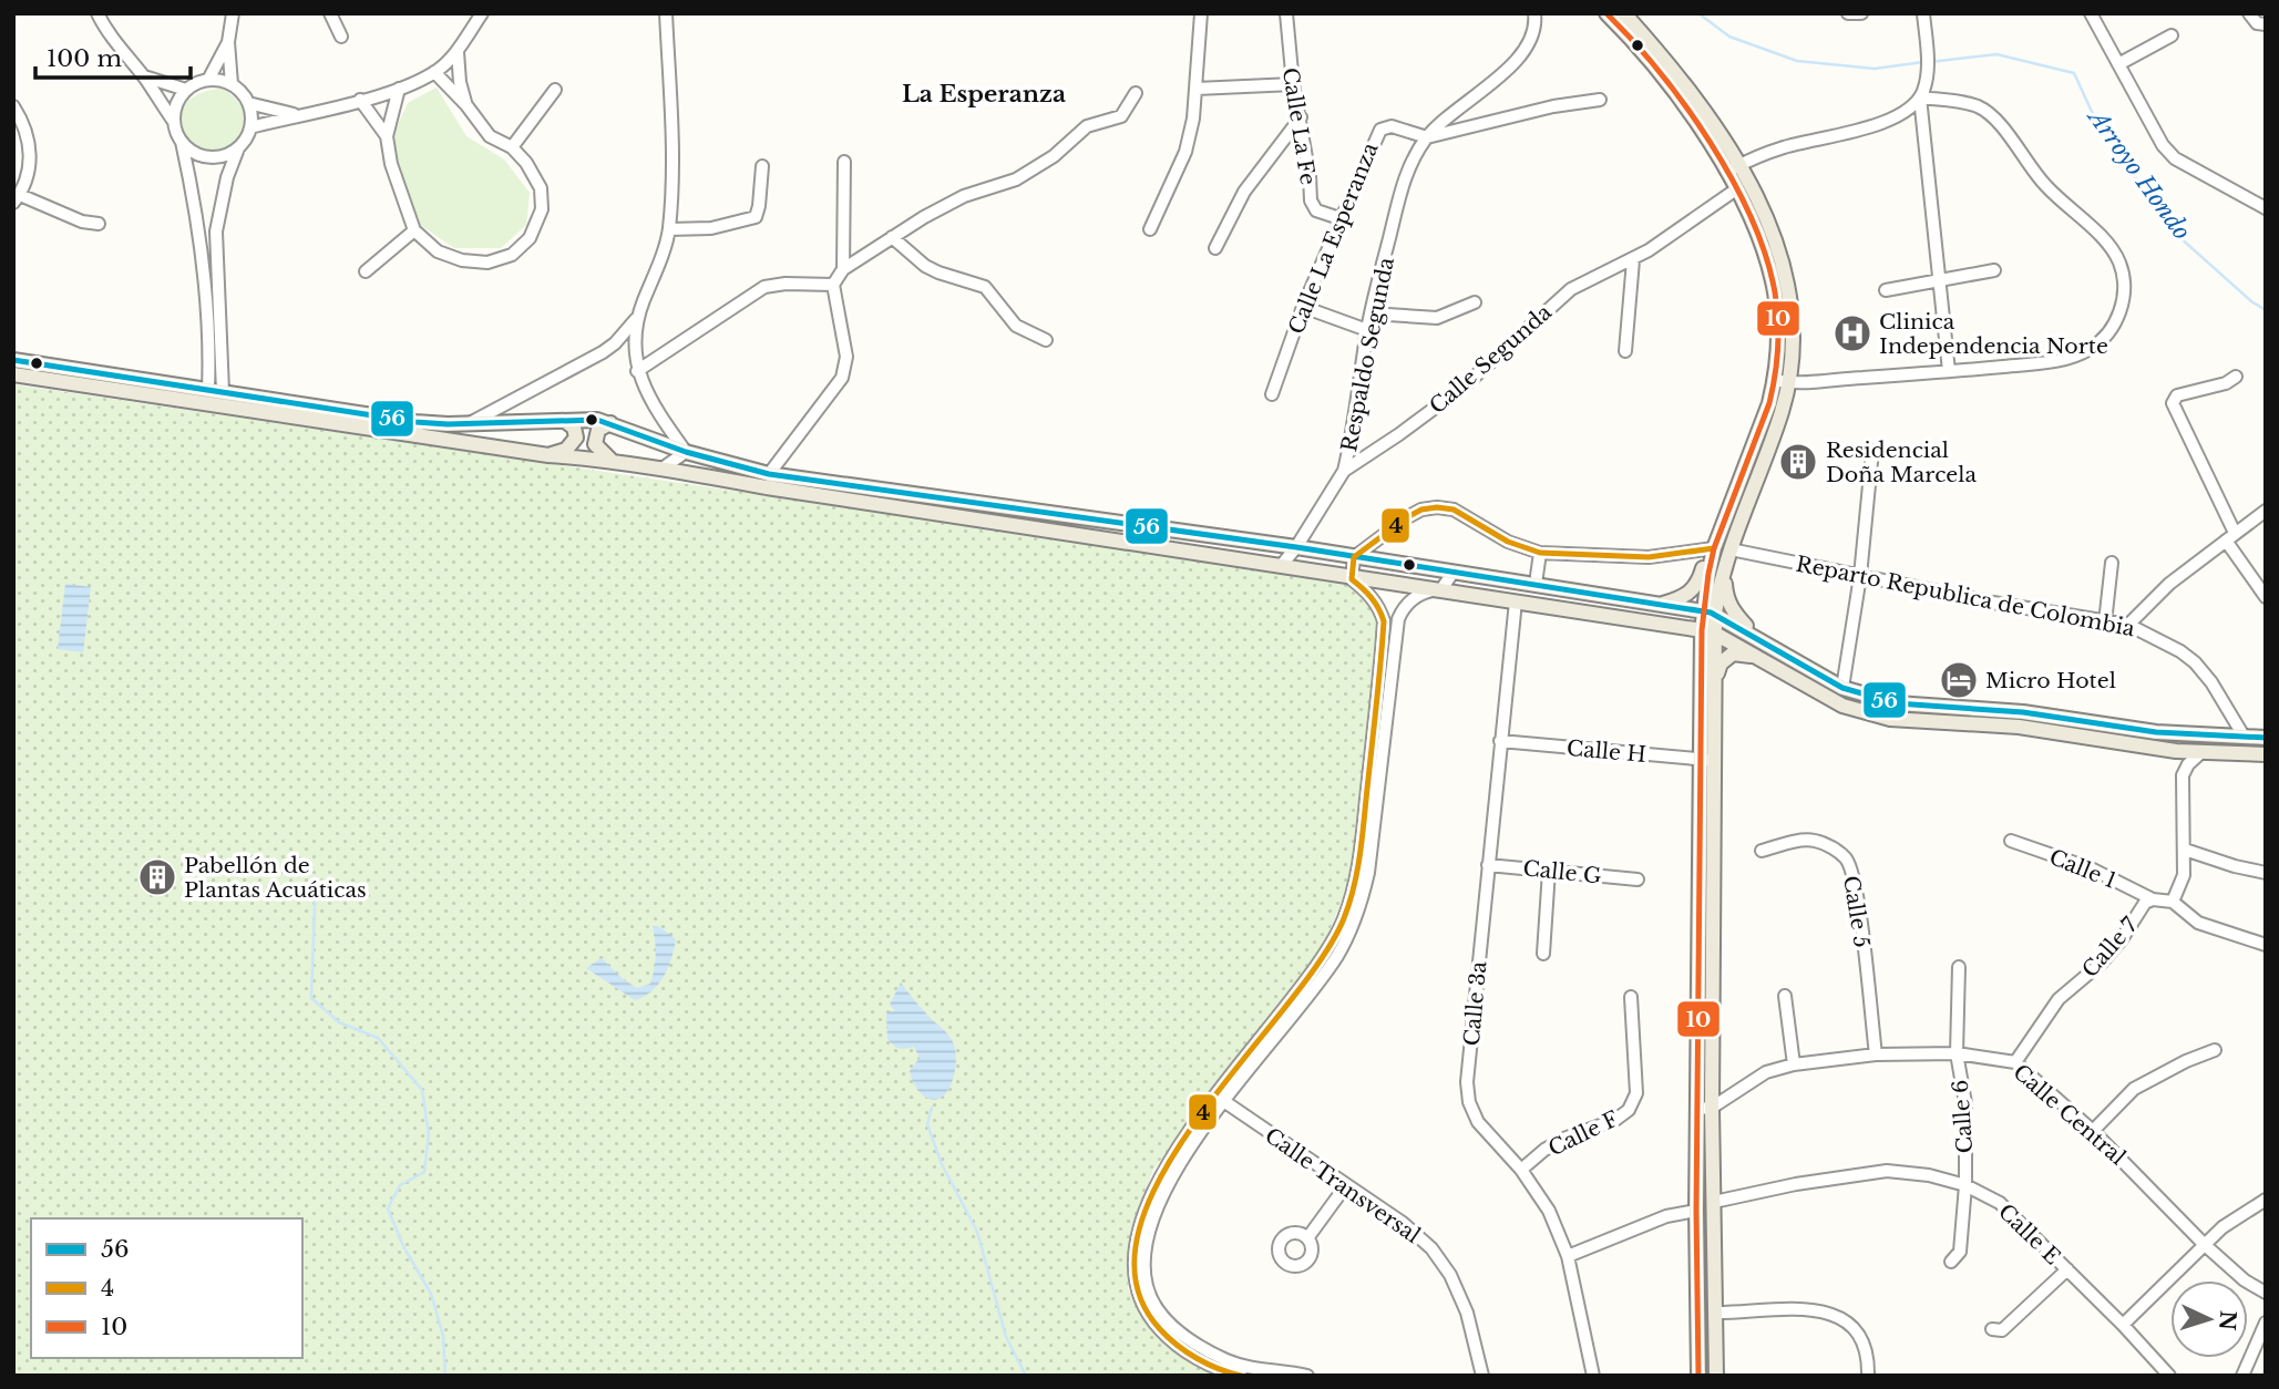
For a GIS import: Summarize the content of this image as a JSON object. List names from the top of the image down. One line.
{"streets":{"street":["Calle La Fe","Calle La Esperanza","Respaldo Segunda","Calle Segunda","Reparto Republica de Colombia","Calle H","Calle 1","Calle G","Calle 5","Calle 7","Calle 3a","Calle Central","Calle 6","Calle F","Calle Transversal","Calle E"]},"crossings":[["Calle La Fe","Calle La Esperanza"],["Calle La Esperanza","Respaldo Segunda"],["Respaldo Segunda","Calle Segunda"],["Calle H","Calle 3a"],["Calle 1","Calle 7"],["Calle G","Calle 3a"],["Calle 5","Calle Central"],["Calle 7","Calle Central"],["Calle 3a","Calle F"],["Calle Central","Calle 6"],["Calle 6","Calle E"]],"districts":["La Esperanza"],"water":["Arroyo Hondo"],"places":{"hospital":["Clinica Independencia Norte"],"building":["Residencial Doña Marcela","Pabellón de Plantas Acuáticas"],"hotel":["Micro Hotel"]},"lines":["transit line 10","transit line 56","transit line 4"],"legend":["56","4","10"],"scale_bar":"100 m","north":"right"}
